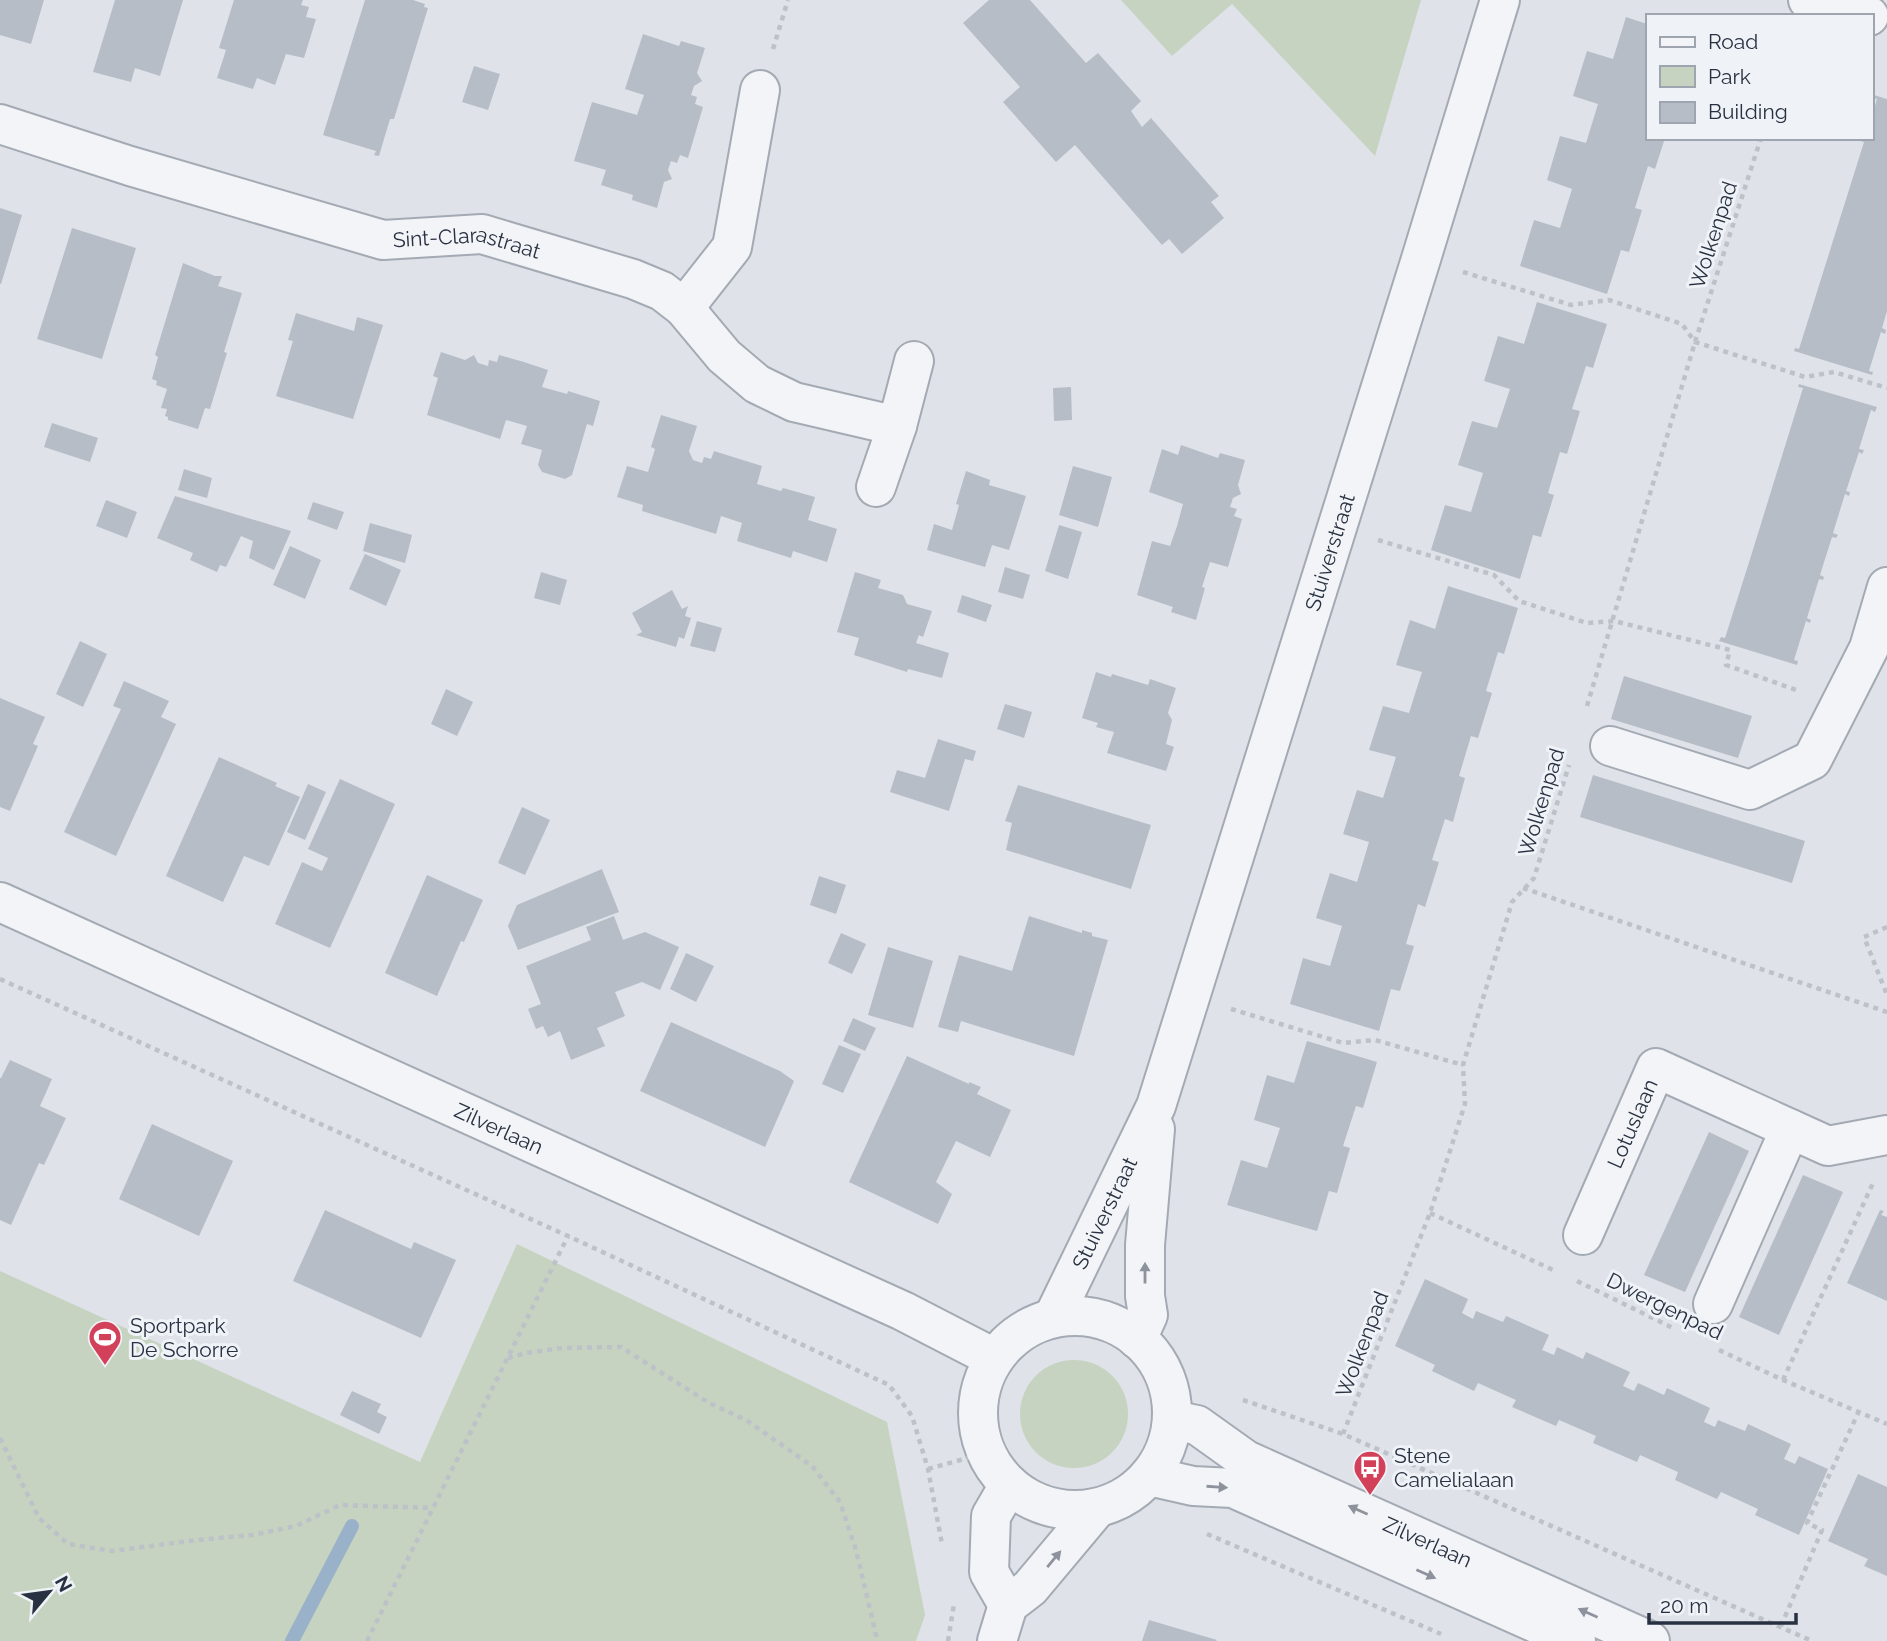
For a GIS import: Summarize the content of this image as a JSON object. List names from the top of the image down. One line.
{"streets":{"street":["Sint-Clarastraat","Stuiverstraat","Lotuslaan","Zilverlaan"],"path":["Wolkenpad","Dwergenpad"]},"crossings":[["Stuiverstraat","Zilverlaan"]],"places":{"sports":["Sportpark De Schorre"],"bus stop":["Stene Camelialaan"]},"legend":["Road","Park","Building"],"scale_bar":"20 m","north":"top right"}
